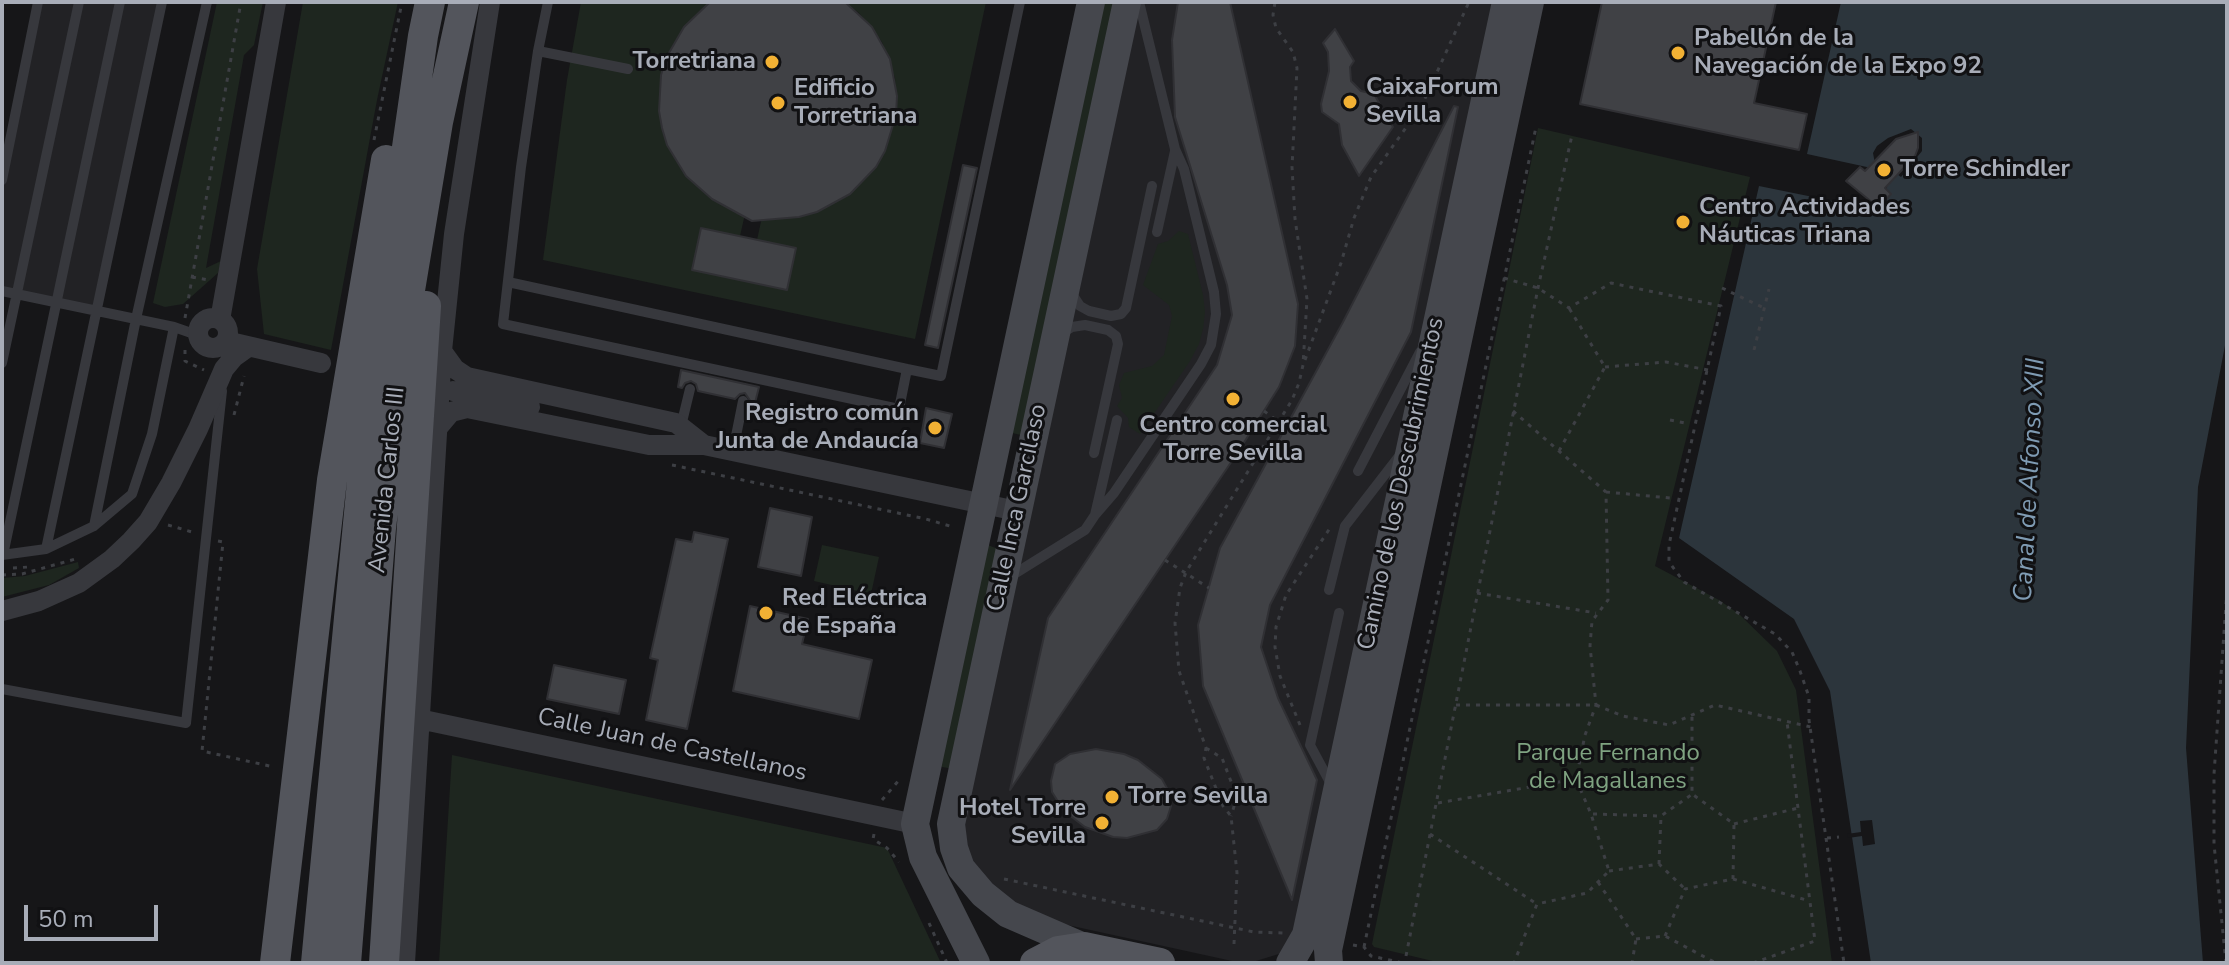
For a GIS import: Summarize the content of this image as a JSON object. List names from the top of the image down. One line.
{"streets":{"main road":["Avenida Carlos III"],"street":["Camino de los Descubrimientos","Calle Inca Garcilaso","Calle Juan de Castellanos"]},"crossings":[["Calle Inca Garcilaso","Calle Juan de Castellanos"]],"water":["Canal de Alfonso XIII"],"parks":["Parque Fernando de Magallanes"],"places":["Pabellón de la Navegación de la Expo 92","Torretriana","CaixaForum Sevilla","Edificio Torretriana","Torre Schindler","Centro Actividades Náuticas Triana","Centro comercial Torre Sevilla","Registro común Junta de Andaucía","Red Eléctrica de España","Torre Sevilla","Hotel Torre Sevilla"],"scale_bar":"50 m"}
